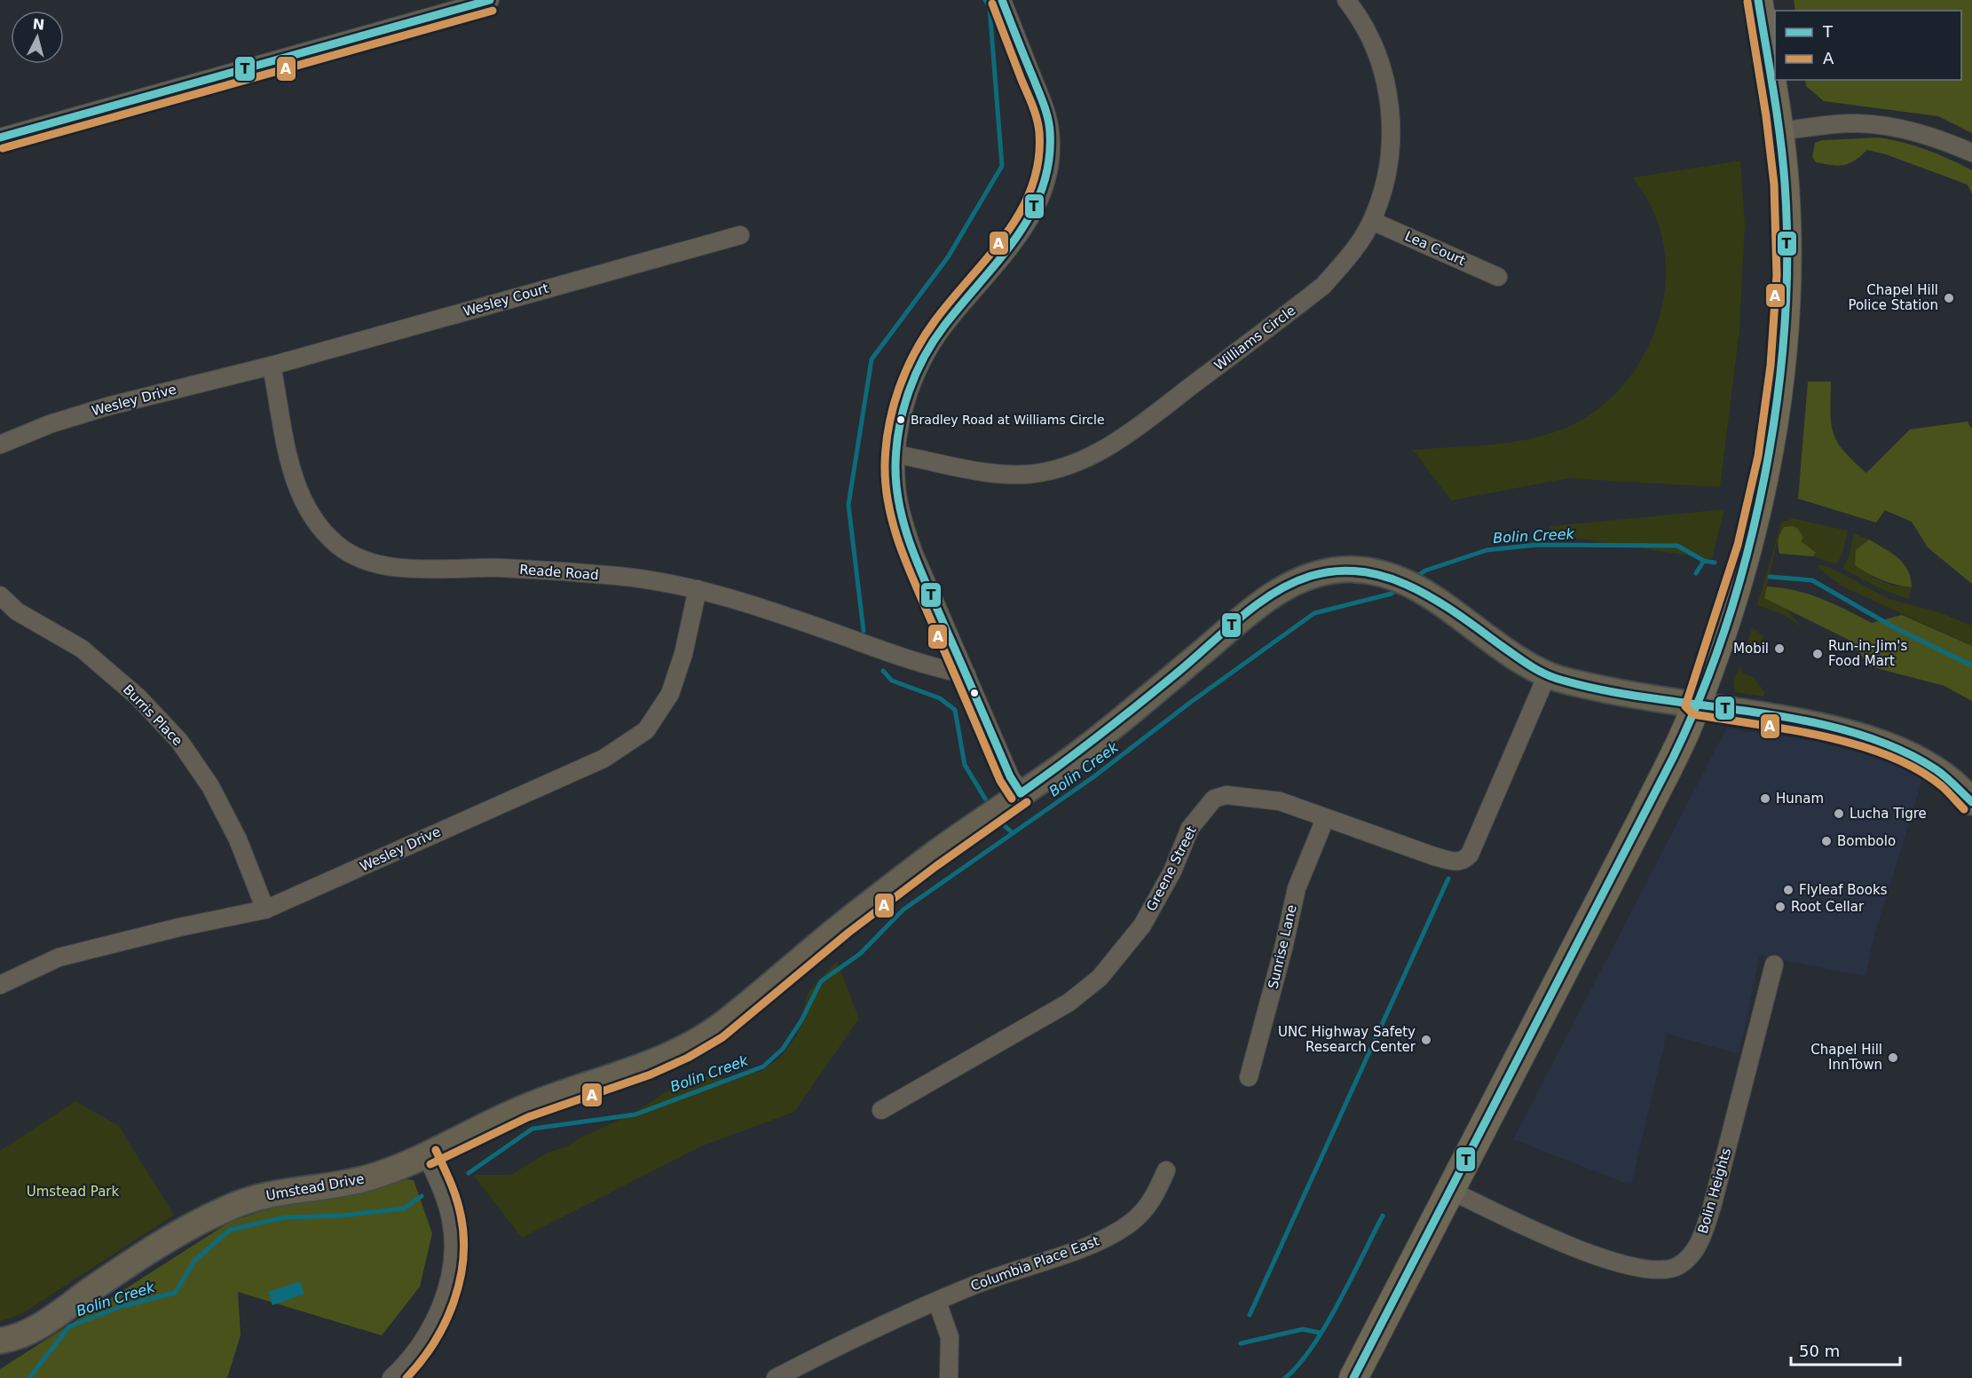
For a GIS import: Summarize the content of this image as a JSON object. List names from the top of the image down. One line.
{"streets":{"street":["Lea Court","Wesley Court","Williams Circle","Wesley Drive","Reade Road","Burris Place","Greene Street","Sunrise Lane","Umstead Drive","Bolin Heights","Columbia Place East"]},"crossings":[["Lea Court","Williams Circle"],["Wesley Court","Wesley Drive"],["Wesley Court","Reade Road"],["Wesley Drive","Reade Road"],["Wesley Drive","Burris Place"],["Greene Street","Sunrise Lane"],["Greene Street","Umstead Drive"]],"water":["Bolin Creek"],"parks":["Umstead Park"],"places":["Chapel Hill Police Station","Bradley Road at Williams Circle","Mobil","Run-in-Jim's Food Mart","Hunam","Lucha Tigre","Bombolo","Flyleaf Books","Root Cellar","UNC Highway Safety Research Center","Chapel Hill InnTown"],"lines":["transit line T","transit line A"],"legend":["T","A"],"scale_bar":"50 m","north":"top"}
